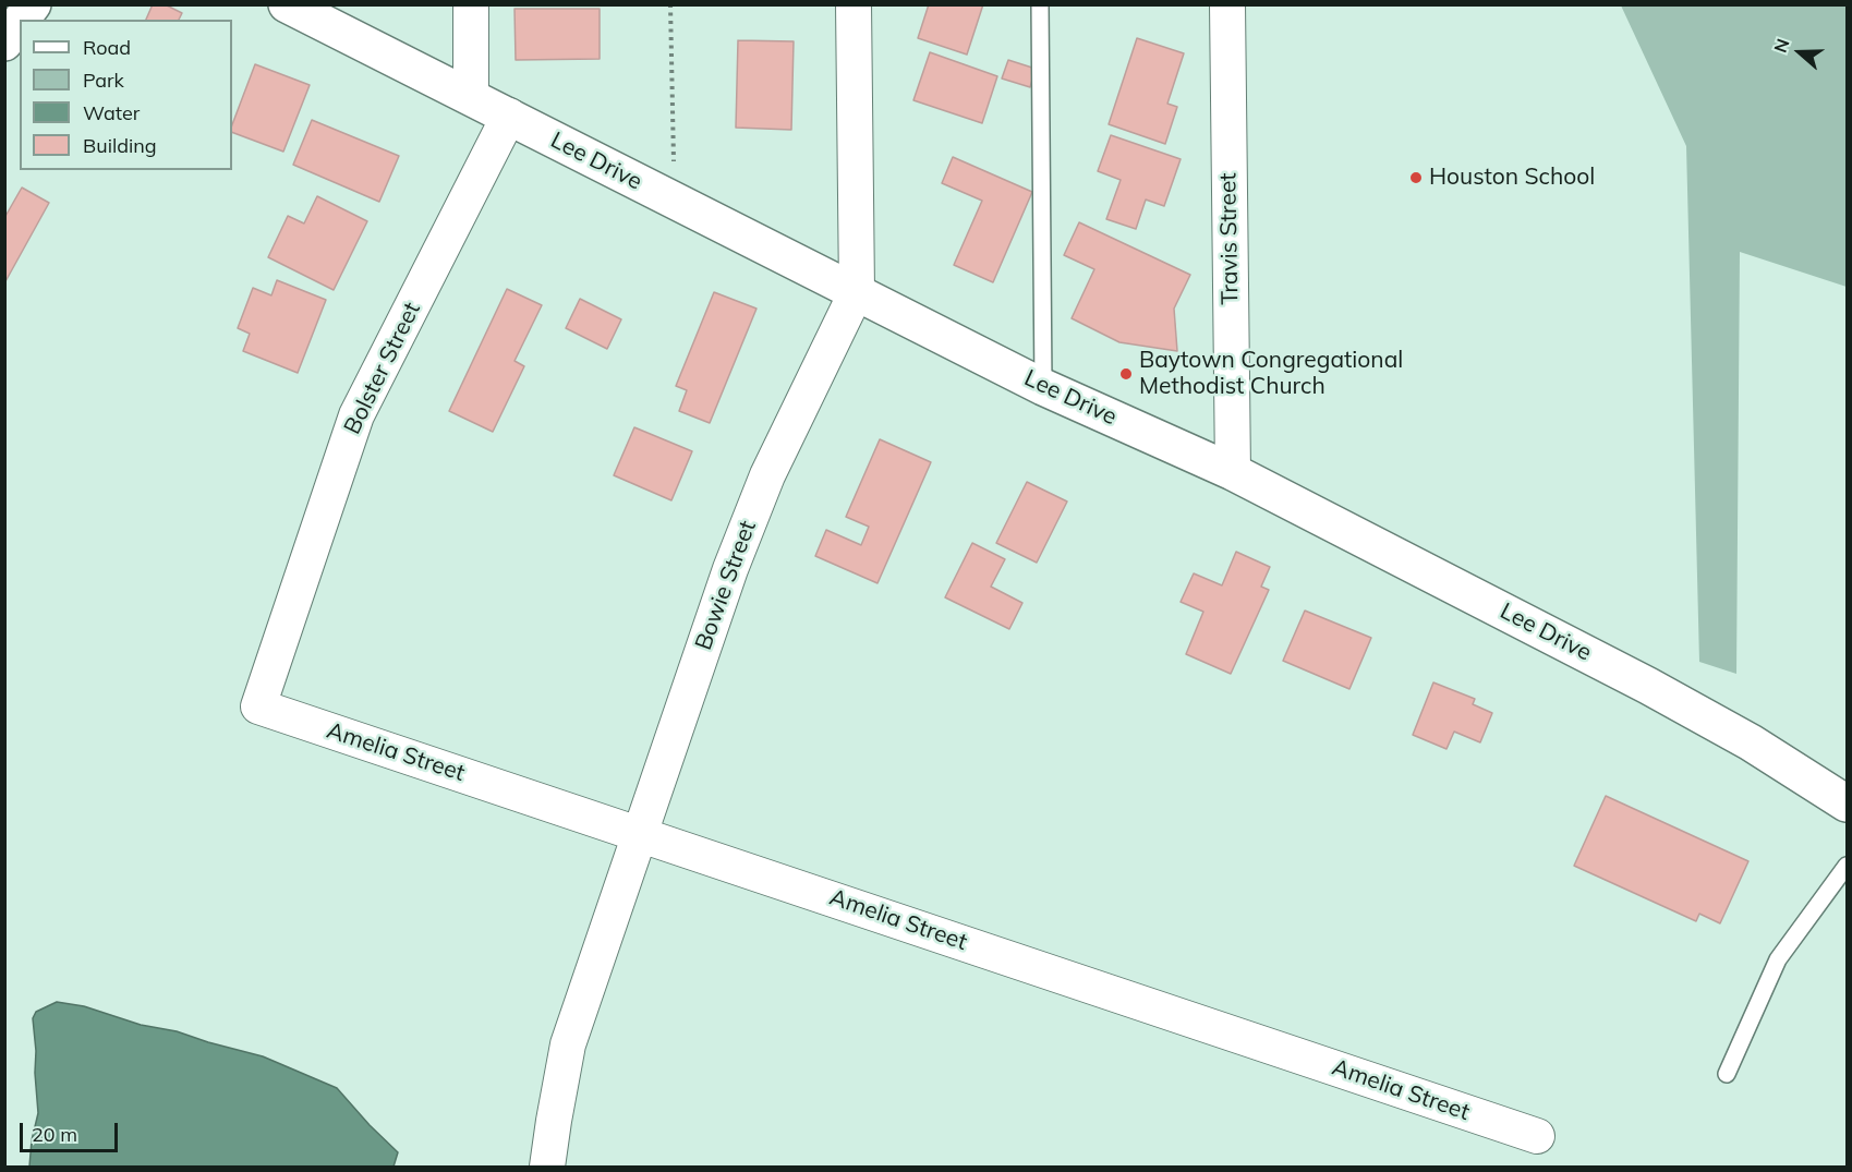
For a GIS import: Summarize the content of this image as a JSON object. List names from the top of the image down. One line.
{"streets":{"main road":["Lee Drive"],"street":["Travis Street","Bolster Street","Bowie Street","Amelia Street"]},"crossings":[["Lee Drive","Travis Street"],["Lee Drive","Bolster Street"],["Lee Drive","Bowie Street"],["Bolster Street","Amelia Street"],["Bowie Street","Amelia Street"]],"places":["Houston School","Baytown Congregational Methodist Church"],"legend":["Road","Park","Water","Building"],"scale_bar":"20 m","north":"left"}
